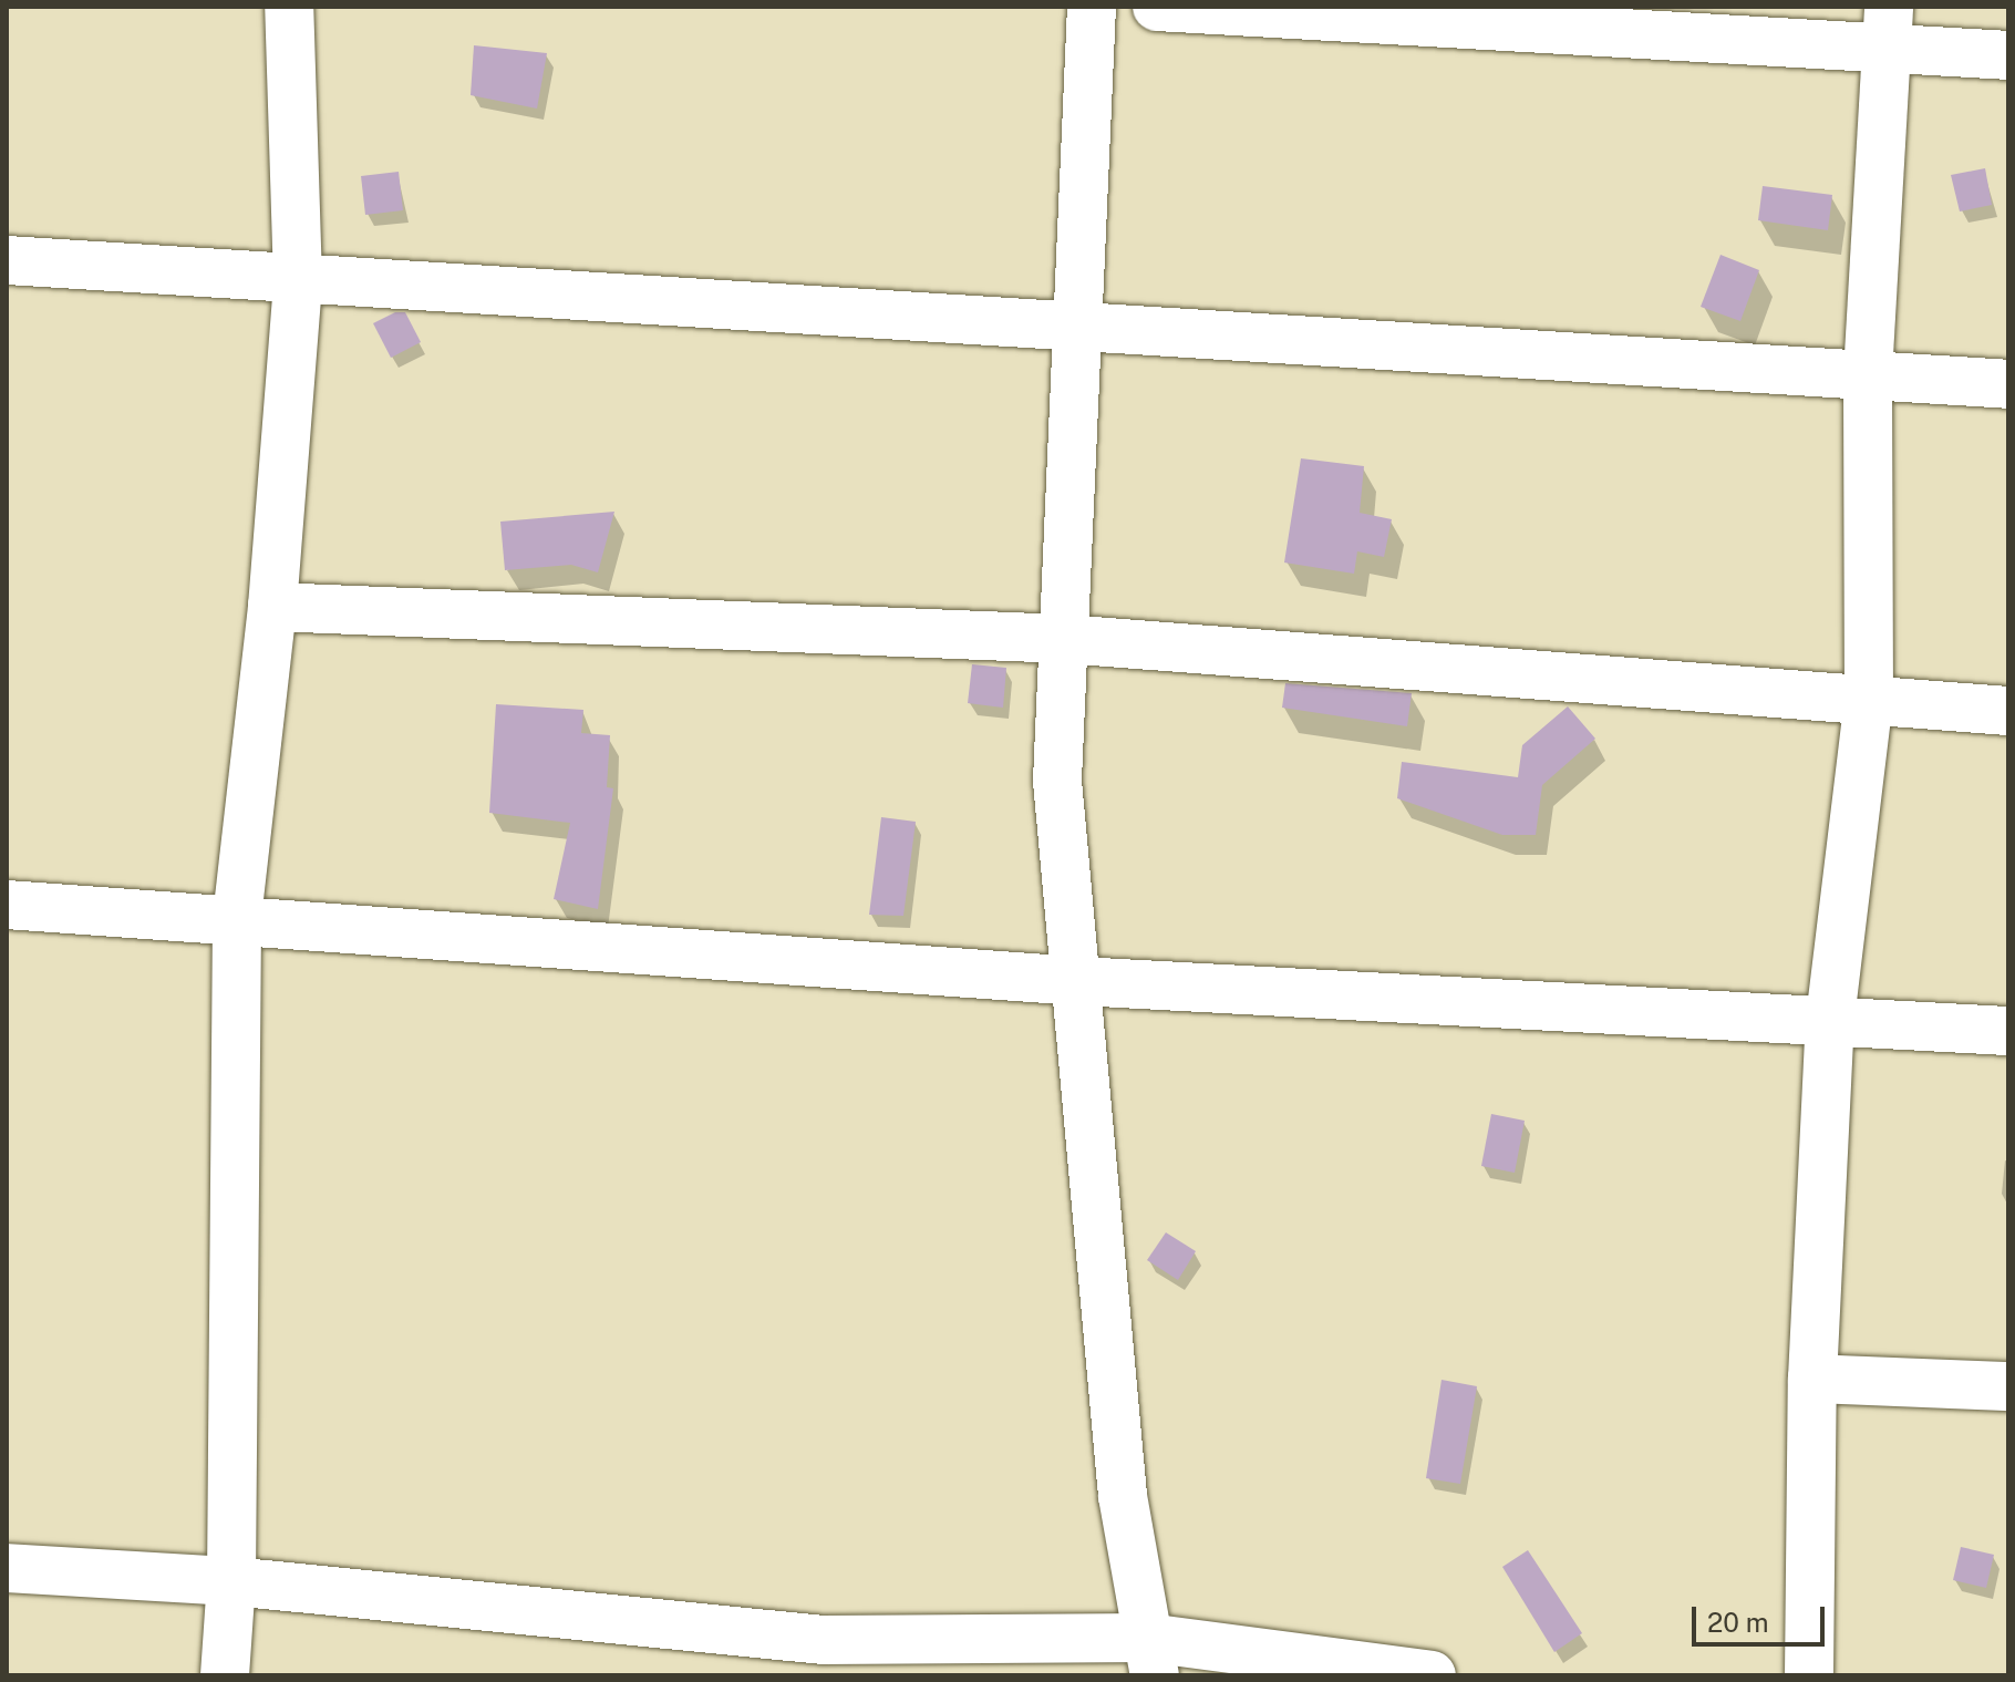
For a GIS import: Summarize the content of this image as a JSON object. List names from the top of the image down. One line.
{"scale_bar":"20 m"}
